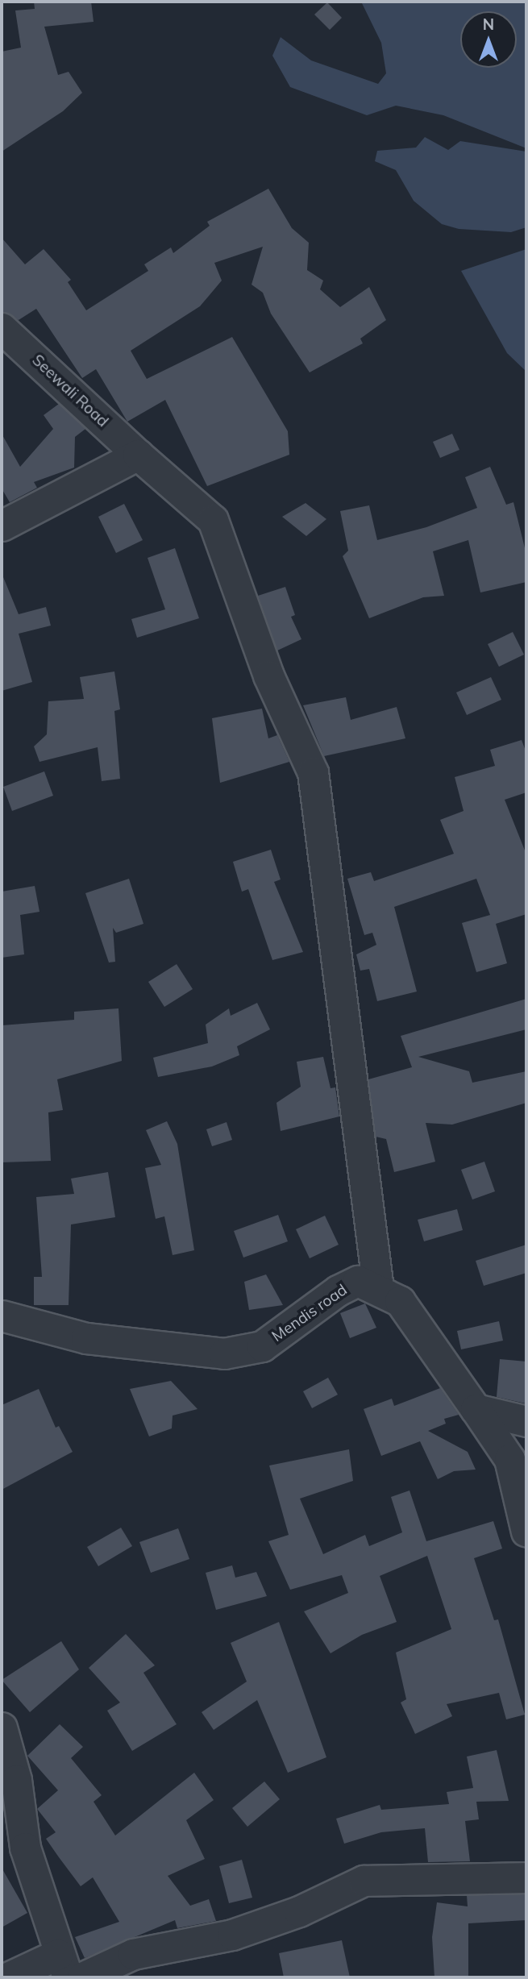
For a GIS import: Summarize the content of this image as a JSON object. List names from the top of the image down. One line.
{"streets":{"street":["Seewali Road","Mendis road"]},"crossings":[["Seewali Road","Mendis road"]],"north":"top"}
